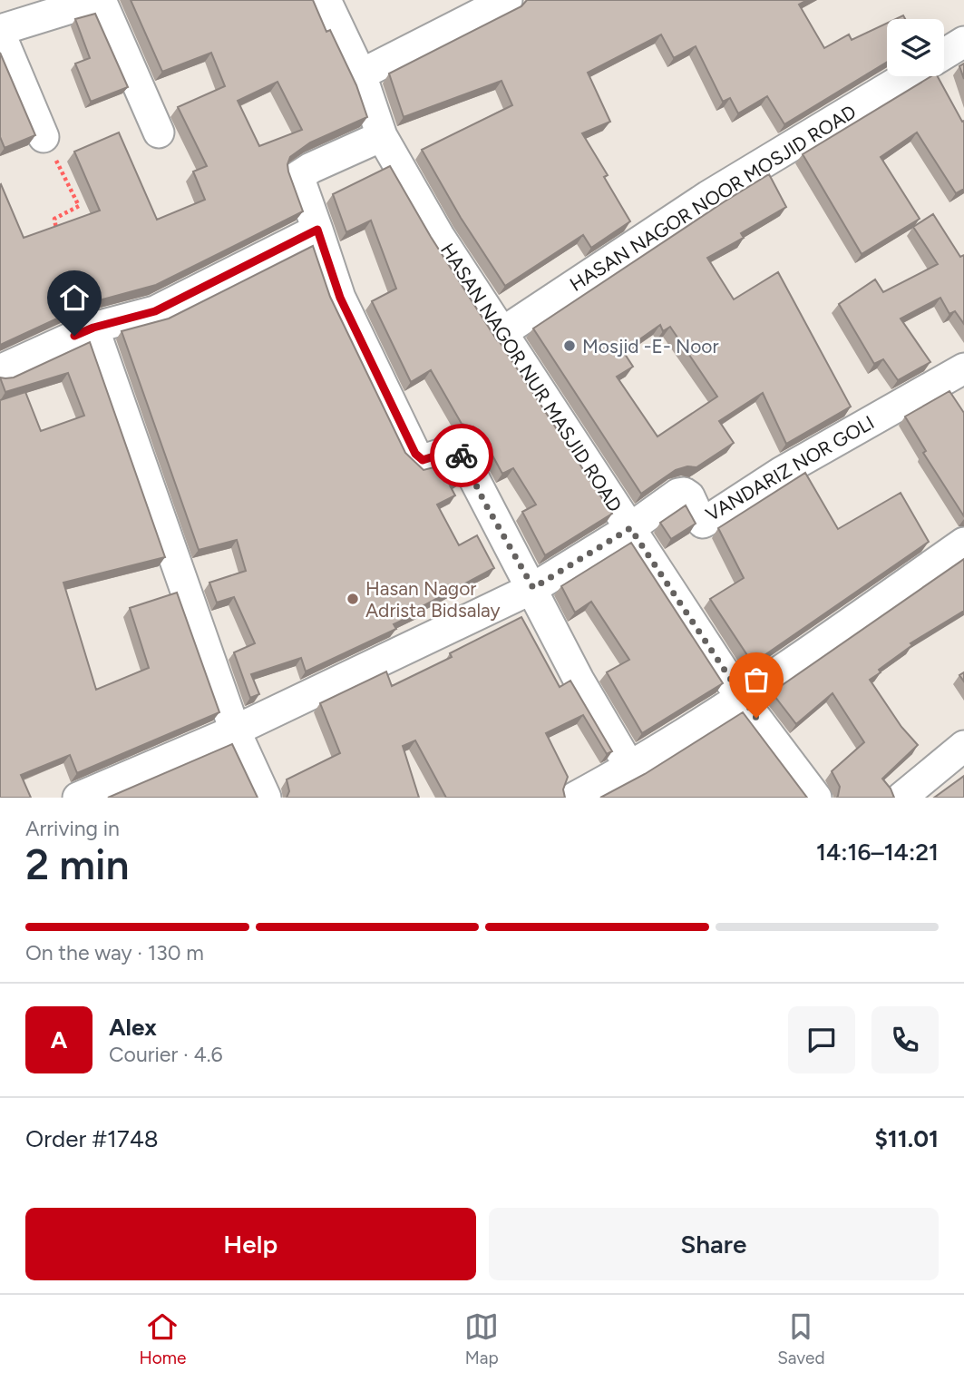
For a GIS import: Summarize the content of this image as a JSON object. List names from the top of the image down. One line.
{"streets":{"street":["HASAN NAGOR NOOR MOSJID ROAD","HASAN NAGOR NUR MASJID ROAD","VANDARIZ NOR GOLI"]},"crossings":[["HASAN NAGOR NOOR MOSJID ROAD","HASAN NAGOR NUR MASJID ROAD"],["HASAN NAGOR NUR MASJID ROAD","VANDARIZ NOR GOLI"]],"places":["Mosjid -E- Noor","Hasan Nagor Adrista Bidsalay"],"page":{"heading":["2 min","Arriving in","14:16–14:21"],"panel":["Alex","Courier · 4.6","Order #1748","$11.01"],"bar":"On the way · 130 m","round":"A","buttons":["Help","Share"],"tabs":["Home","Map","Saved"]}}
